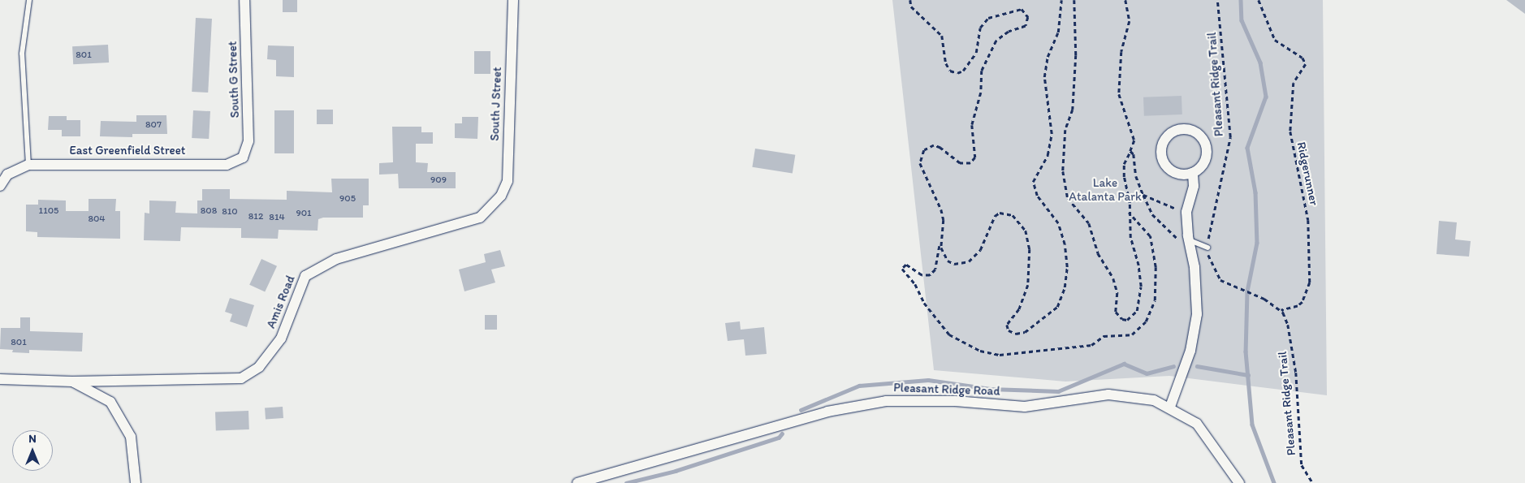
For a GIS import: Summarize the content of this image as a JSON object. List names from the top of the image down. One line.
{"streets":{"street":["South G Street","South J Street","East Greenfield Street","Amis Road","Pleasant Ridge Road"],"path":["Pleasant Ridge Trail","Ridgerunner"]},"crossings":[["South G Street","East Greenfield Street"],["Pleasant Ridge Trail","Ridgerunner"],["South J Street","Amis Road"]],"parks":["Lake Atalanta Park"],"house_numbers":["801","807","909","905","1105","808","810","901","812","814","804","801"],"north":"top"}
